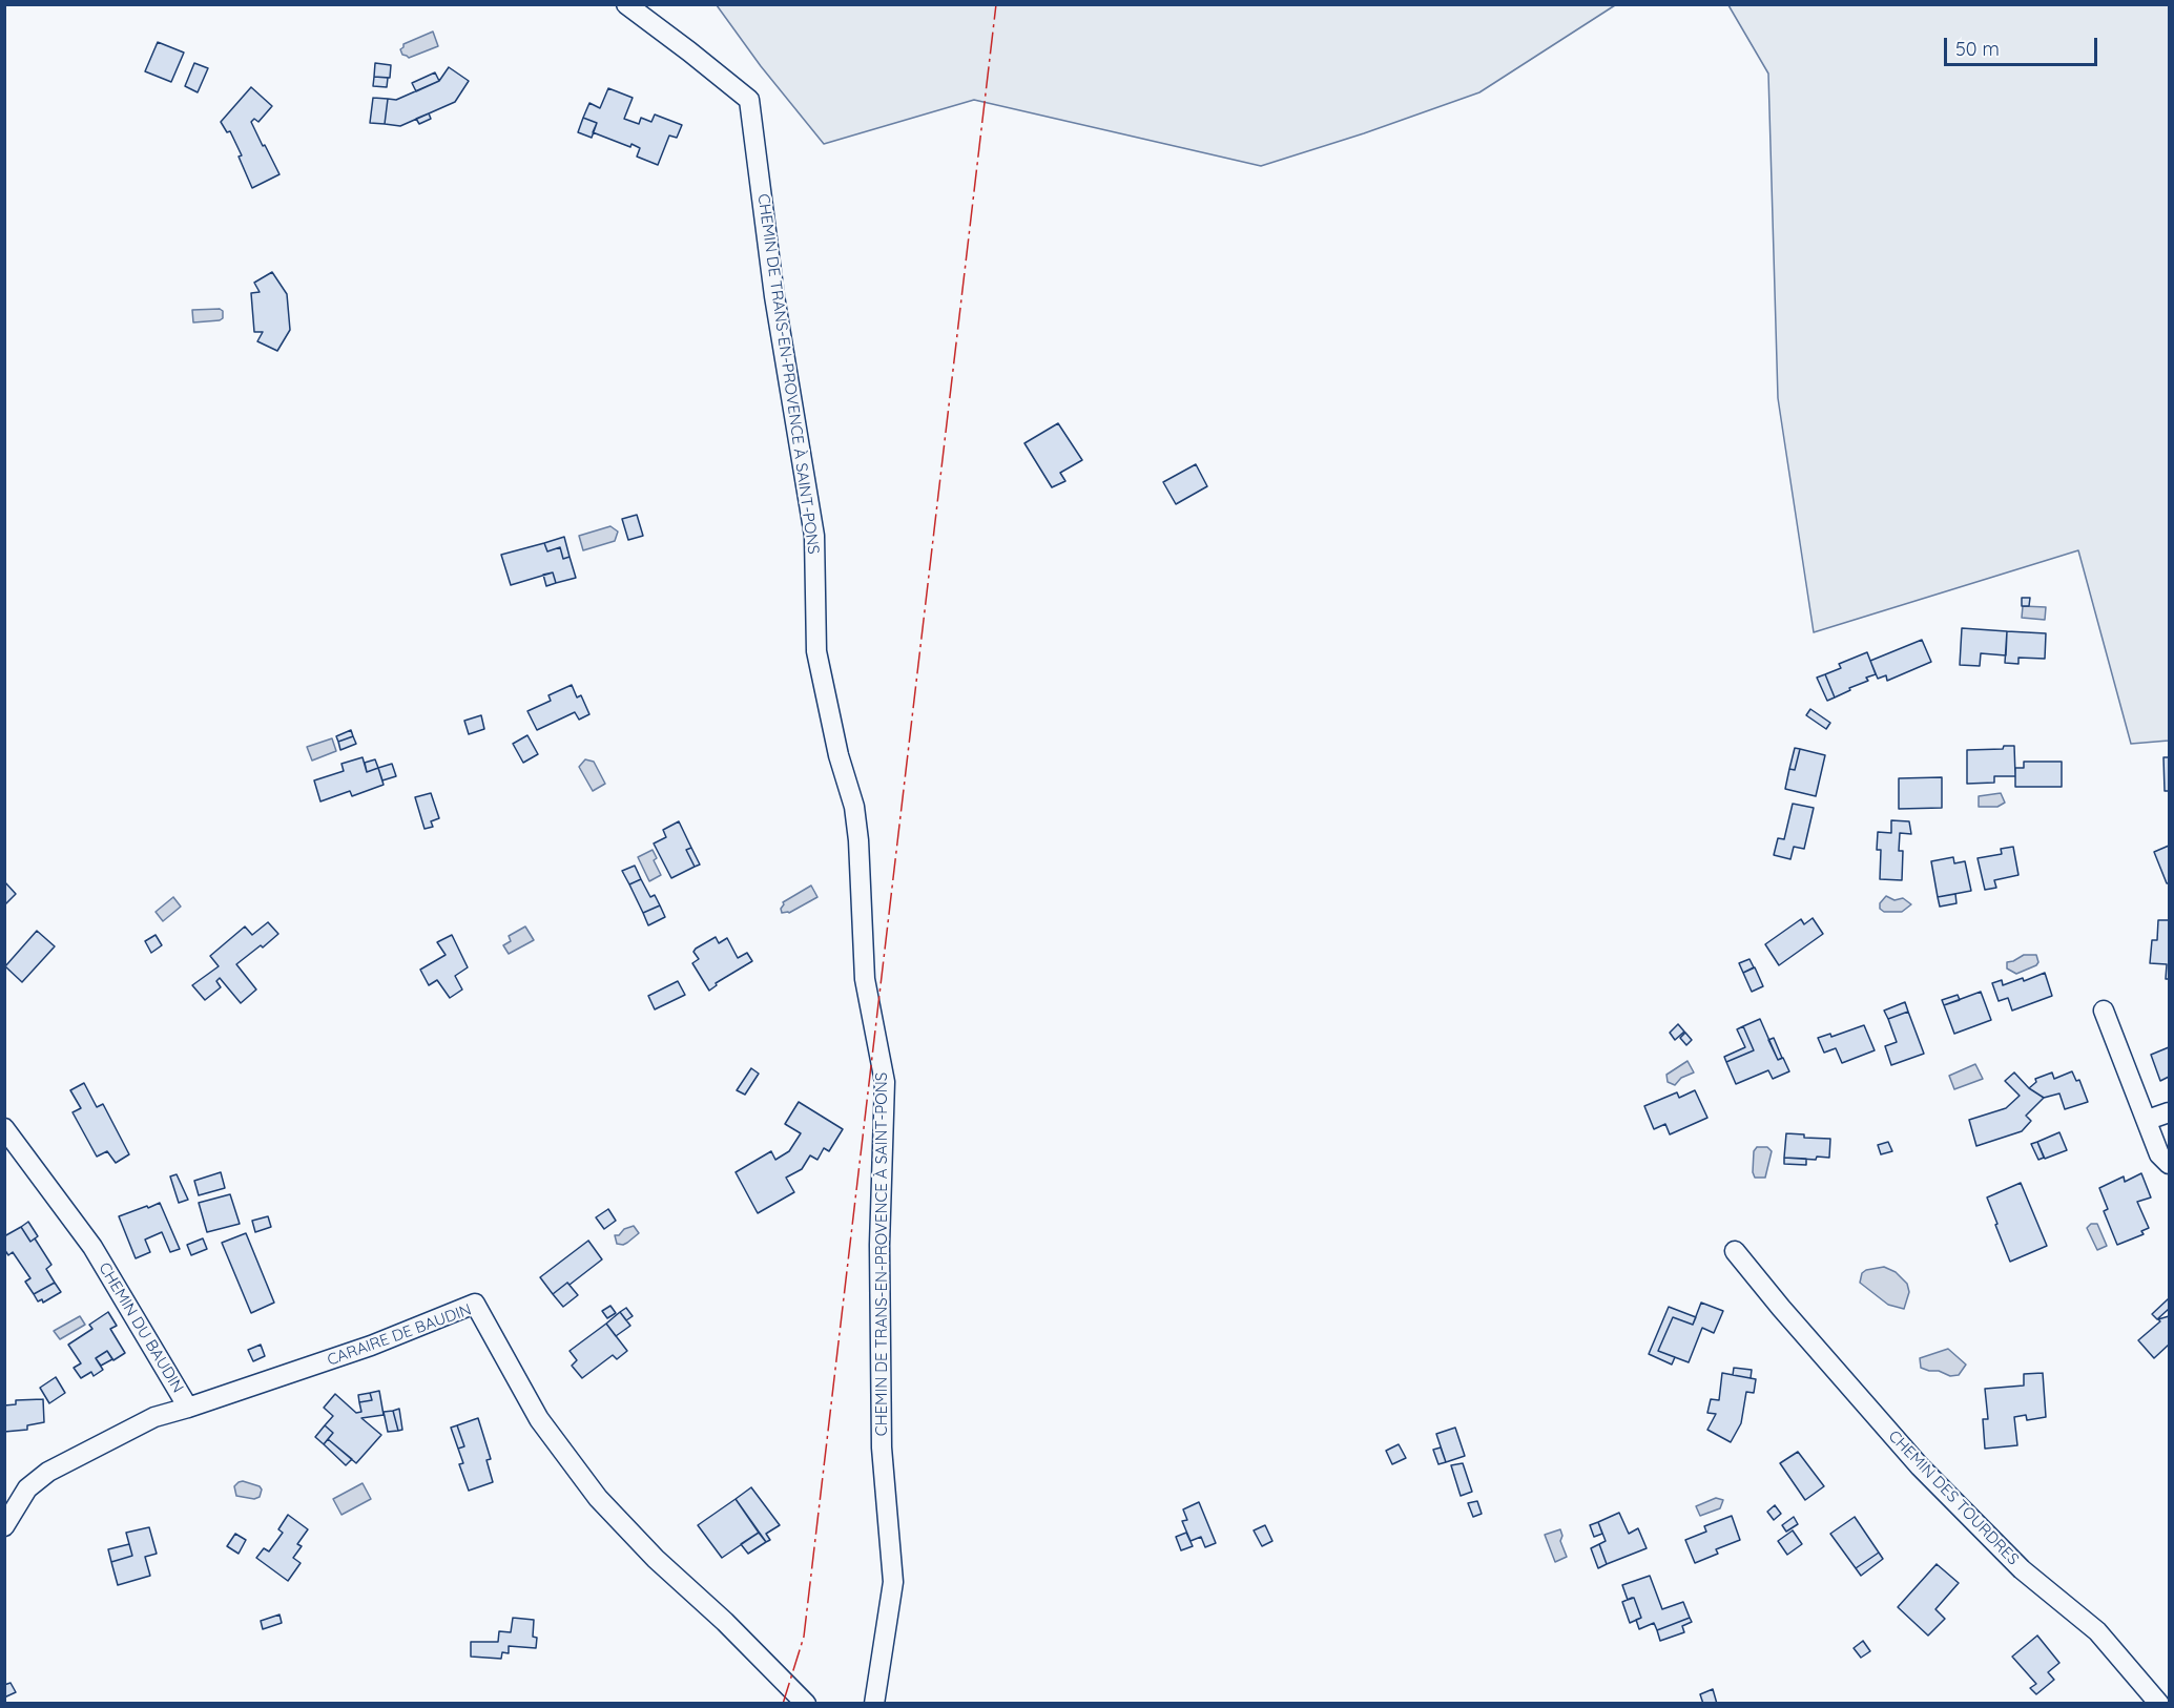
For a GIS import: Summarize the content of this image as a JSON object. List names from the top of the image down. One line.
{"streets":{"street":["CHEMIN DE TRANS-EN-PROVENCE À SAINT-PONS","CHEMIN DU BAUDIN","CARAIRE DE BAUDIN","CHEMIN DES TOURDRES"]},"crossings":[["CHEMIN DU BAUDIN","CARAIRE DE BAUDIN"]],"scale_bar":"50 m"}
